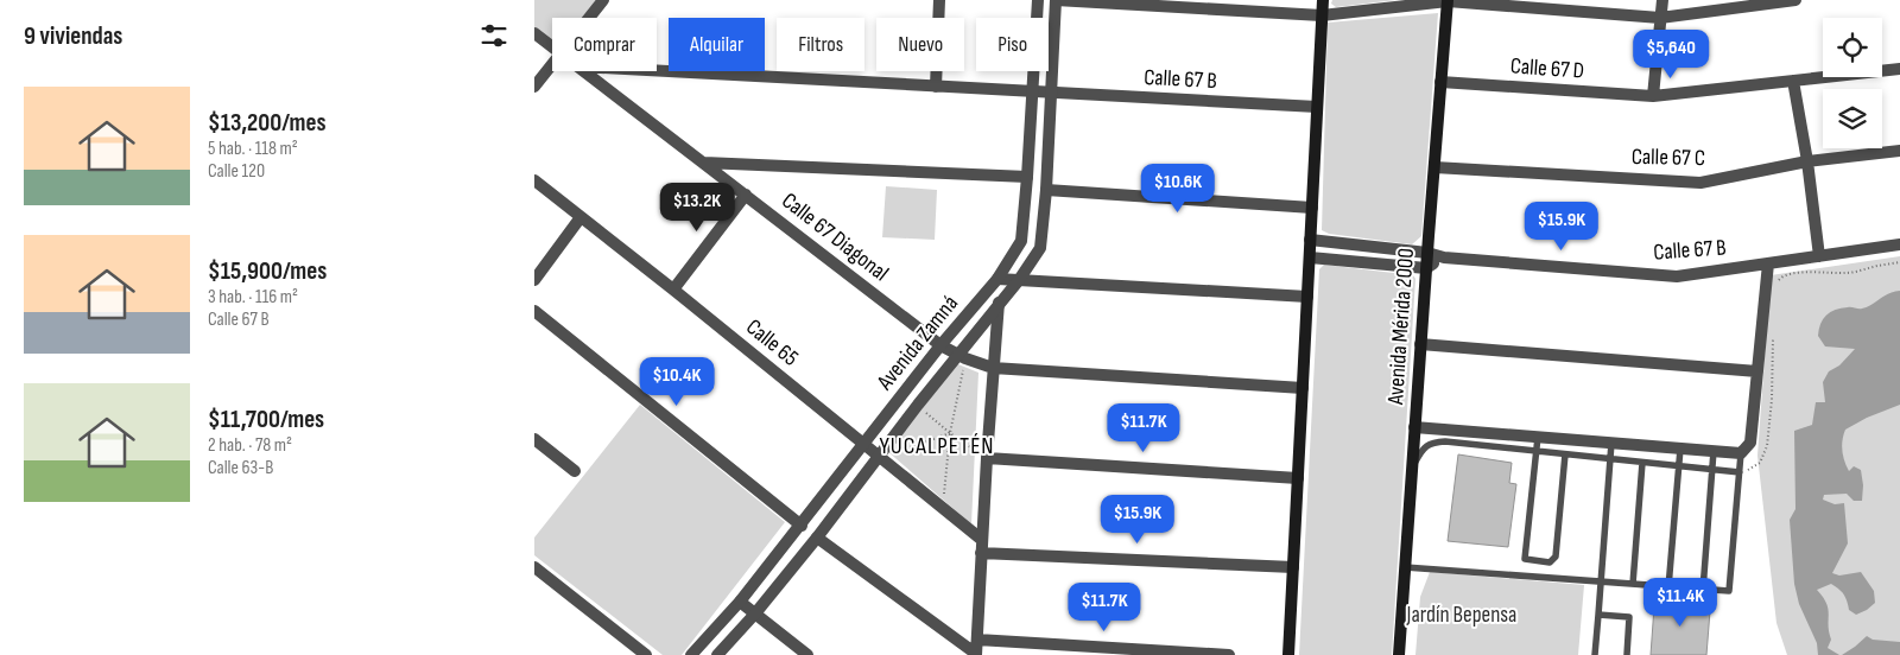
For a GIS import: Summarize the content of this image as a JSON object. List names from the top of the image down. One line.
{"streets":{"main road":["Avenida Mérida 2000"],"street":["Calle 67 D","Calle 67 B","Calle 67 C","Calle 67 Diagonal","Calle 65","Avenida Zamná"]},"crossings":[["Calle 67 D","Avenida Mérida 2000"],["Calle 67 B","Avenida Mérida 2000"],["Calle 67 B","Avenida Zamná"],["Calle 67 C","Avenida Mérida 2000"],["Calle 67 Diagonal","Avenida Zamná"],["Calle 65","Avenida Zamná"]],"districts":["YUCALPETÉN"],"parks":["Jardín Bepensa"],"page":{"heading":"9 viviendas","chip":["Comprar","Alquilar","Filtros","Nuevo","Piso"],"price":["$5,640","$10.6K","$13.2K","$15.9K","$10.4K","$11.7K","$15.9K","$11.4K","$11.7K"],"list":[{"name":"$13,200/mes","note":"5 hab. · 118 m² · Calle 120"},{"name":"$15,900/mes","note":"3 hab. · 116 m² · Calle 67 B"},{"name":"$11,700/mes","note":"2 hab. · 78 m² · Calle 63-B"}]}}
